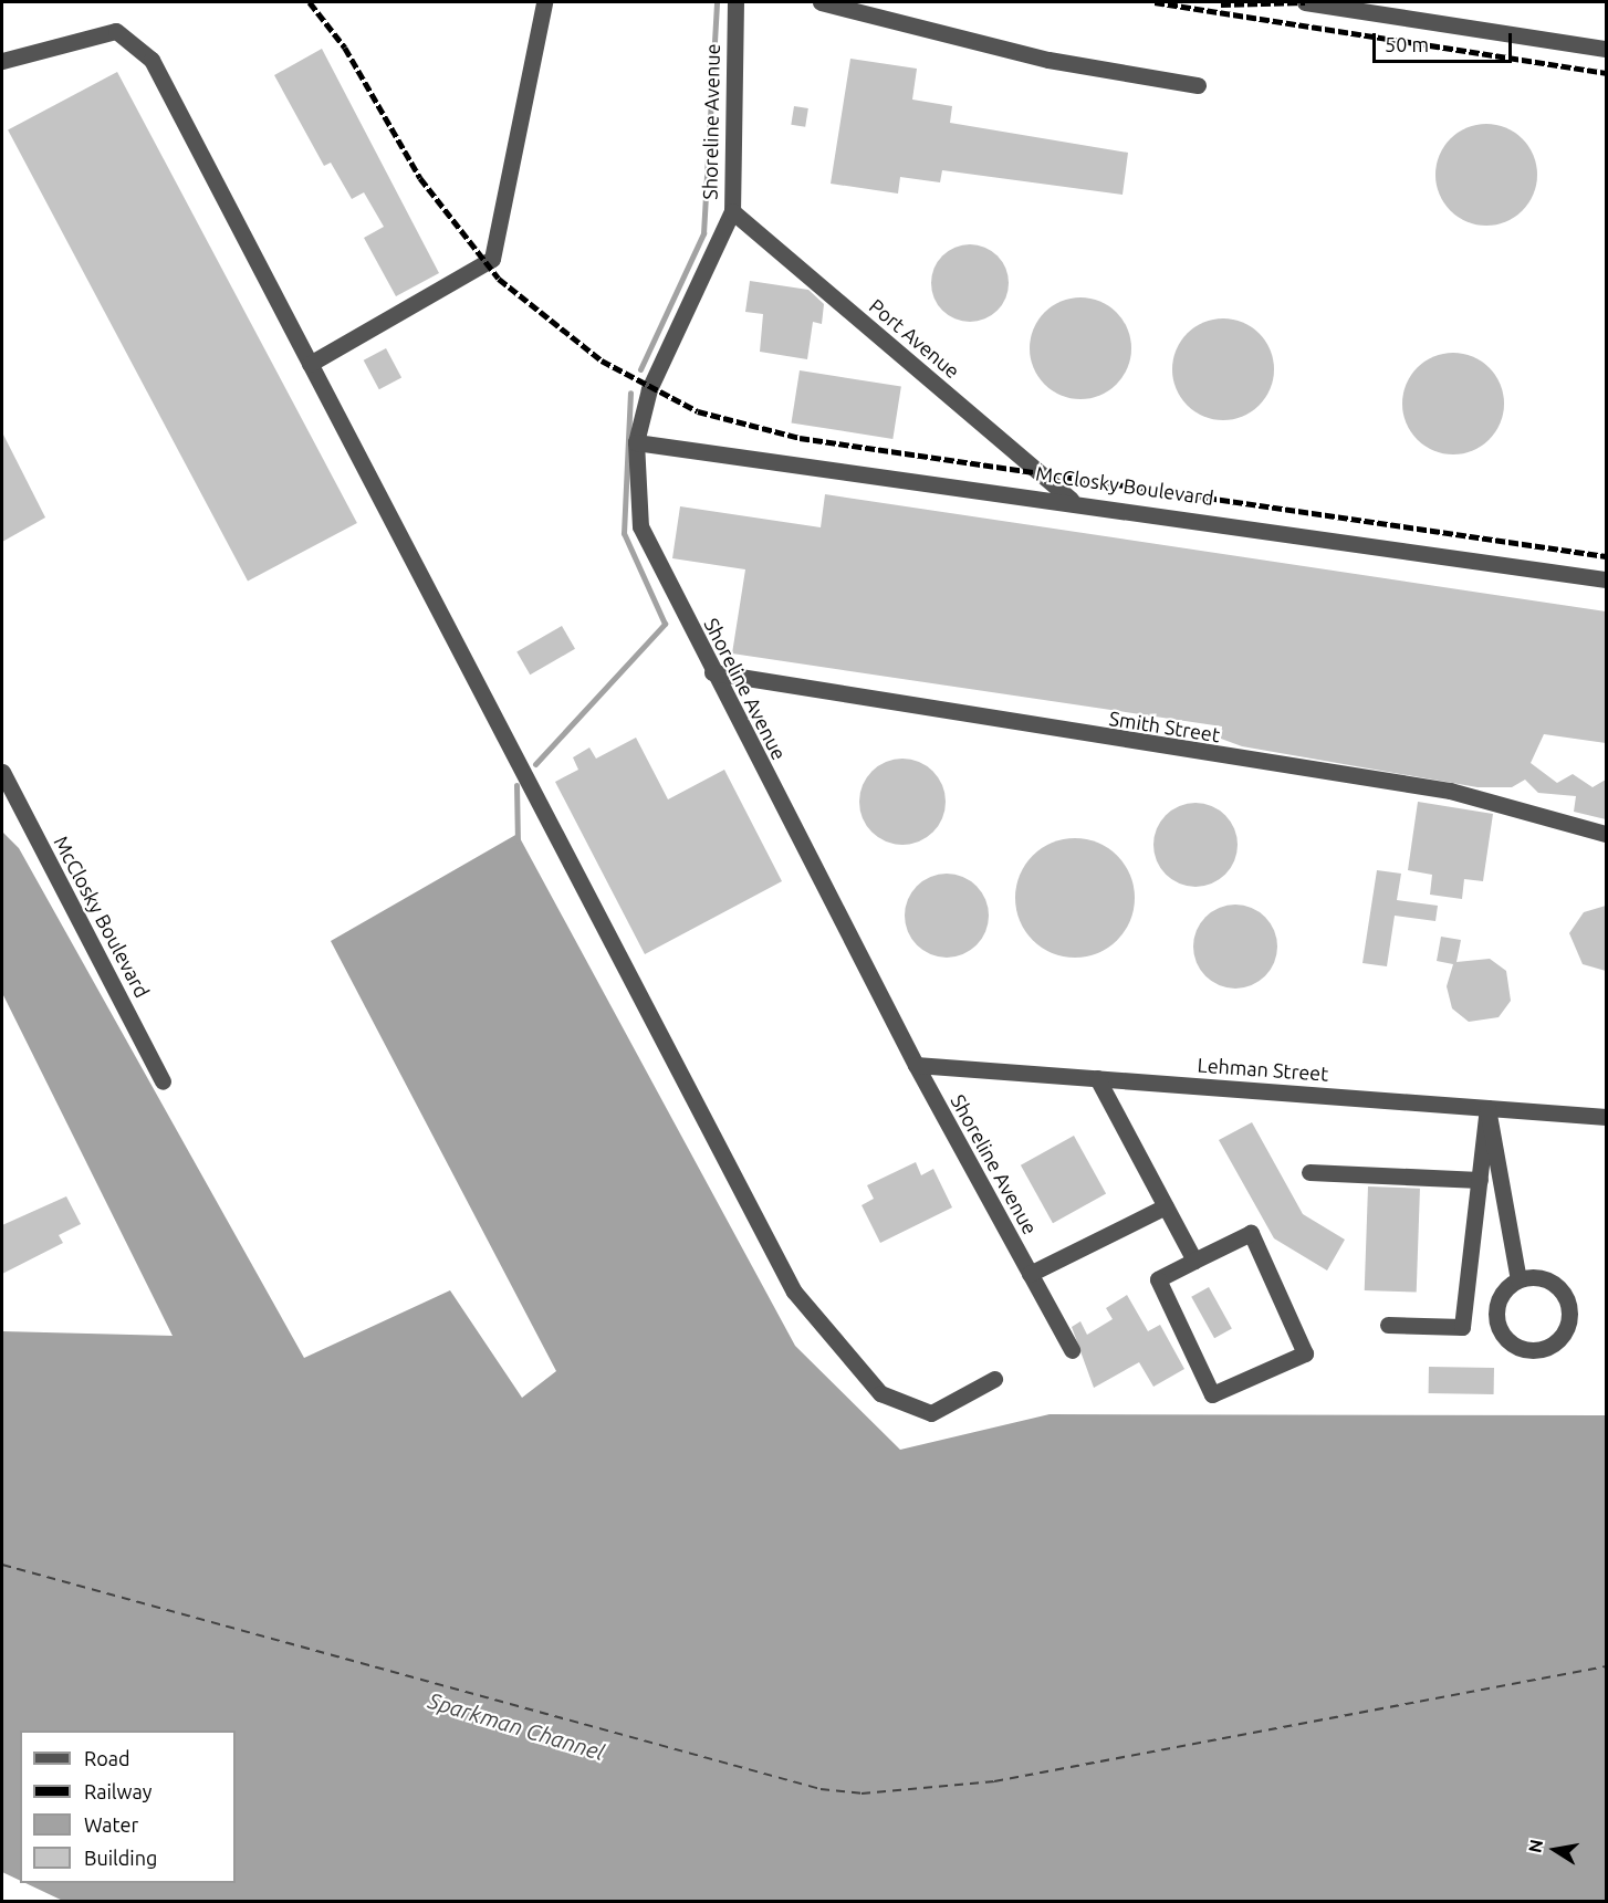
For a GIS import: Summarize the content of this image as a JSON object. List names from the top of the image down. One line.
{"streets":{"street":["Shoreline Avenue","Port Avenue","McClosky Boulevard","Smith Street","Lehman Street"]},"crossings":[["Shoreline Avenue","Port Avenue"],["Shoreline Avenue","McClosky Boulevard"],["Shoreline Avenue","Smith Street"],["Shoreline Avenue","Lehman Street"],["Port Avenue","McClosky Boulevard"]],"water":["Sparkman Channel"],"legend":["Road","Railway","Water","Building"],"scale_bar":"50 m","north":"left"}
